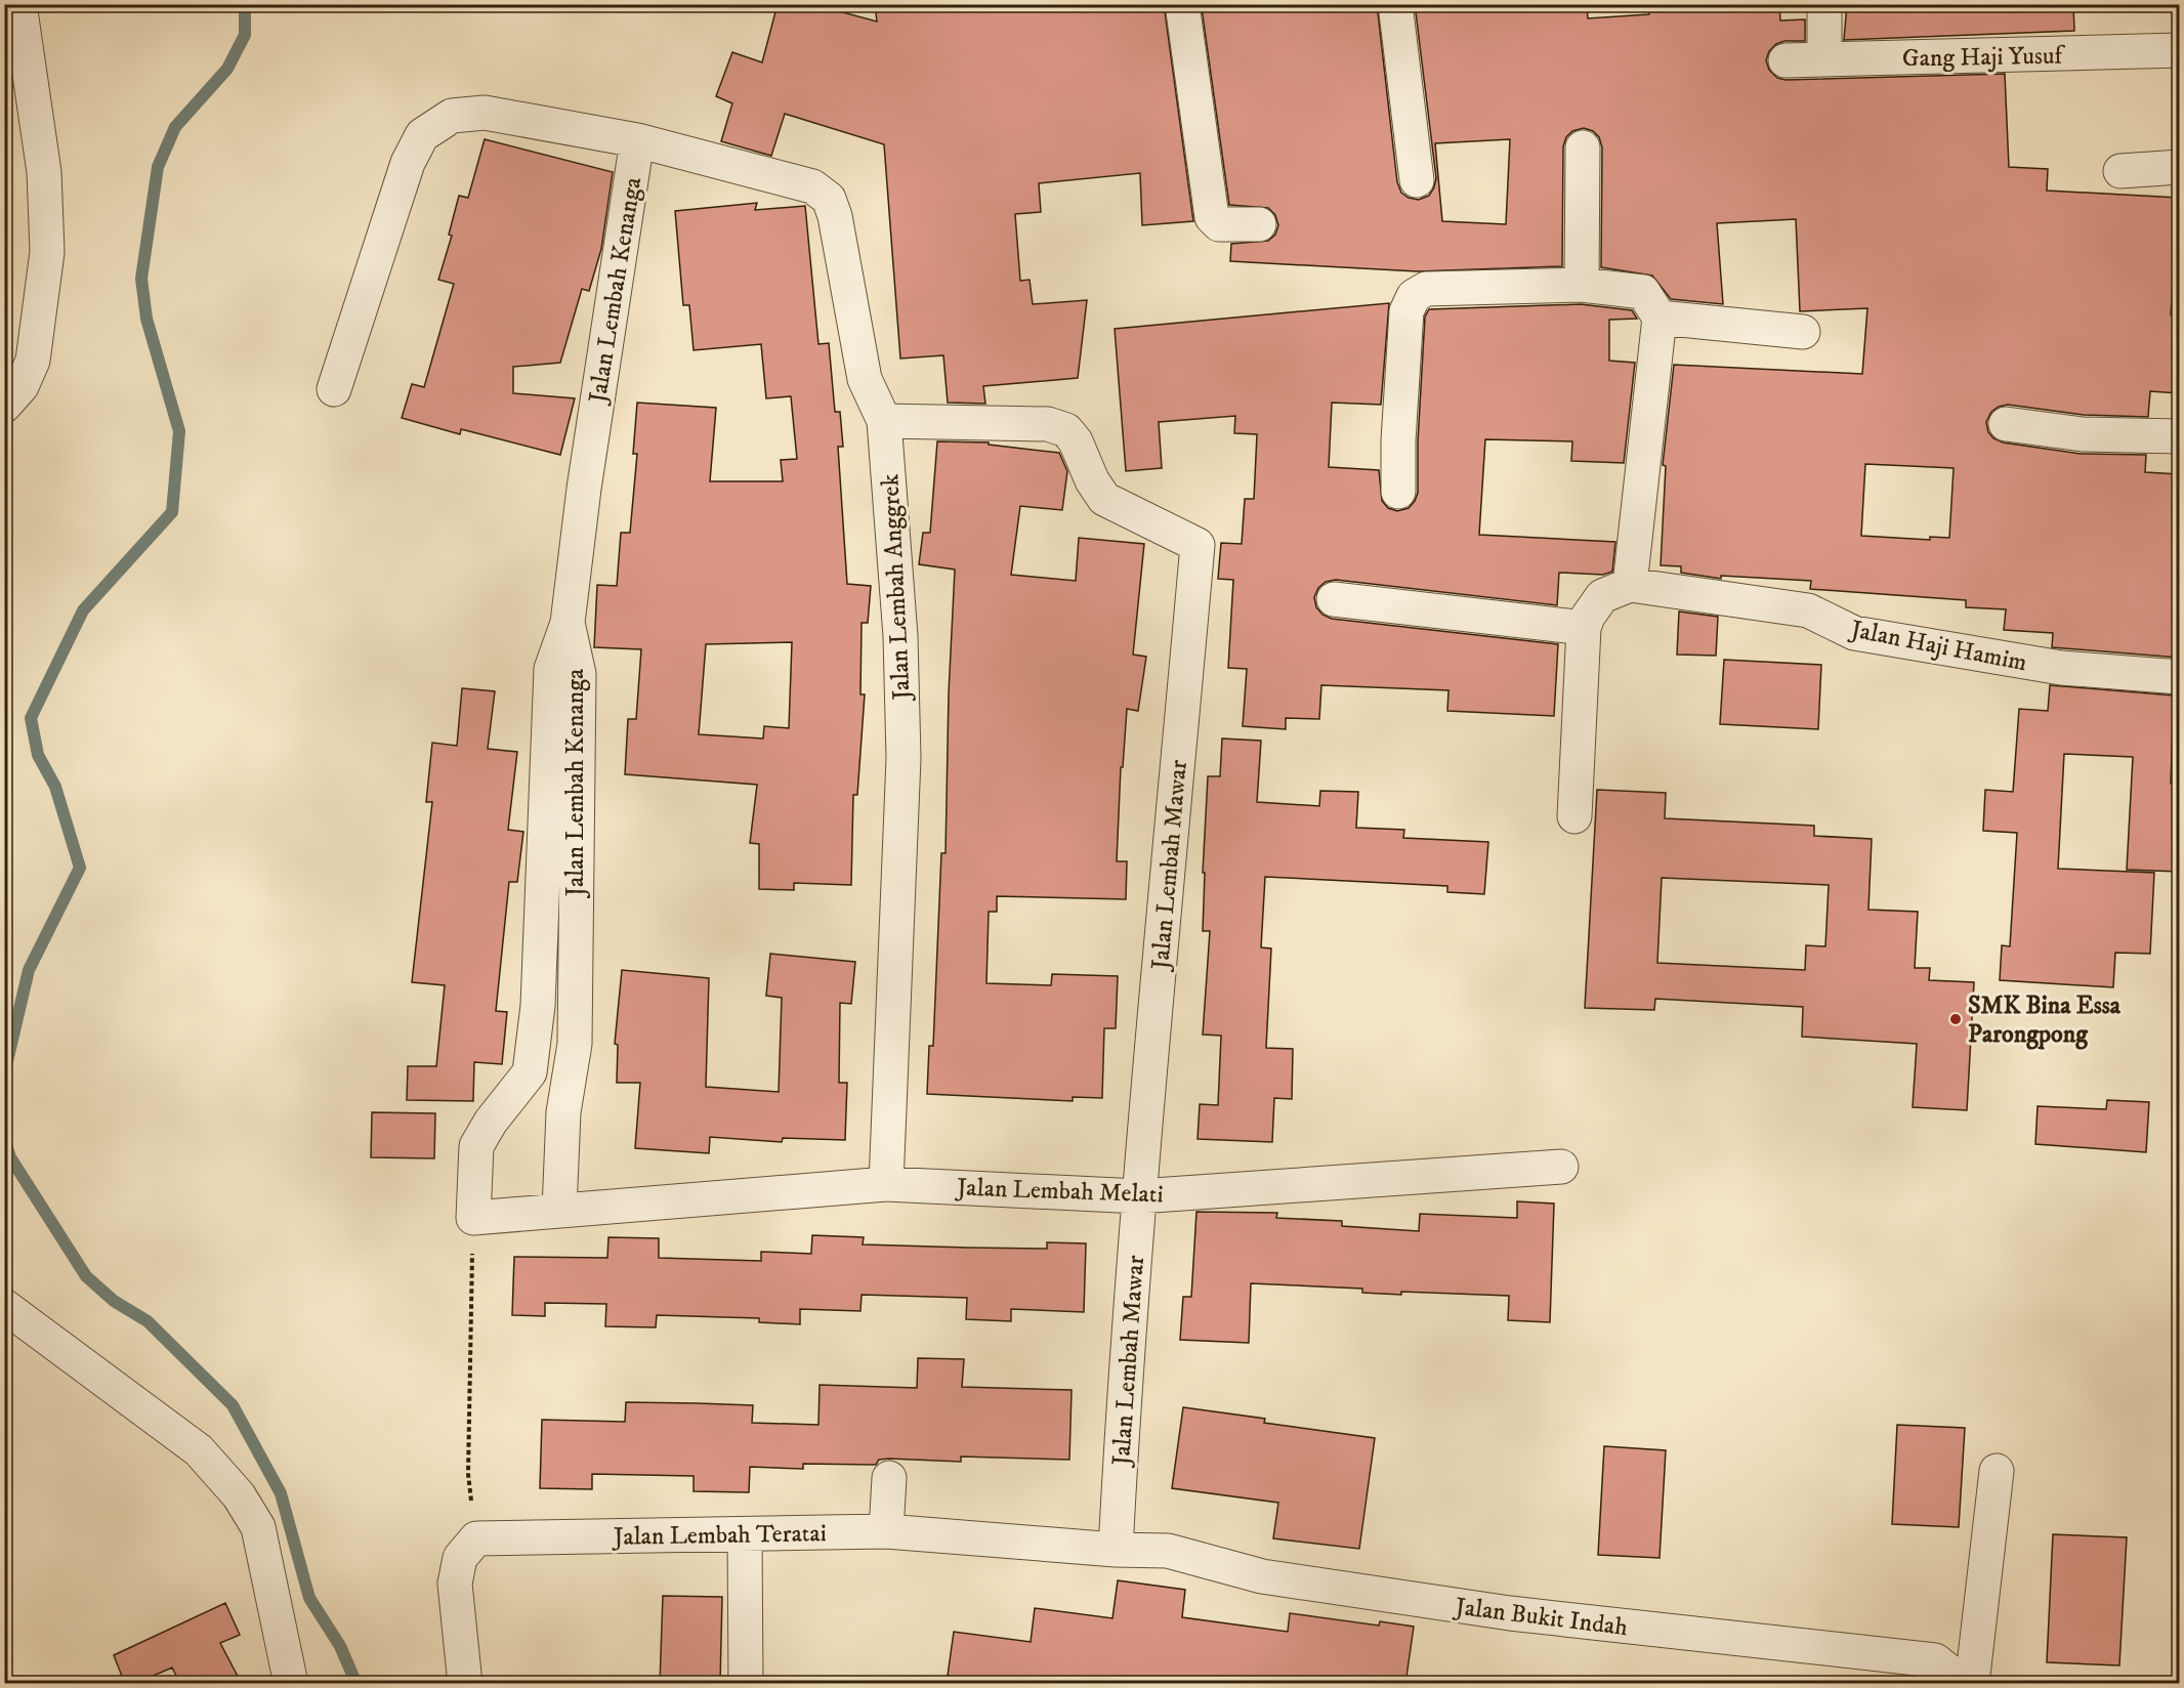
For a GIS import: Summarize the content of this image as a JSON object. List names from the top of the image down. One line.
{"streets":{"street":["Gang Haji Yusuf","Jalan Lembah Kenanga","Jalan Lembah Anggrek","Jalan Haji Hamim","Jalan Lembah Mawar","Jalan Lembah Melati","Jalan Lembah Teratai","Jalan Bukit Indah"]},"crossings":[["Jalan Lembah Kenanga","Jalan Lembah Anggrek"],["Jalan Lembah Kenanga","Jalan Lembah Melati"],["Jalan Lembah Anggrek","Jalan Lembah Mawar"],["Jalan Lembah Anggrek","Jalan Lembah Melati"],["Jalan Lembah Mawar","Jalan Lembah Melati"],["Jalan Lembah Mawar","Jalan Lembah Teratai"],["Jalan Lembah Mawar","Jalan Bukit Indah"],["Jalan Lembah Teratai","Jalan Bukit Indah"]],"places":["SMK Bina Essa Parongpong"]}
